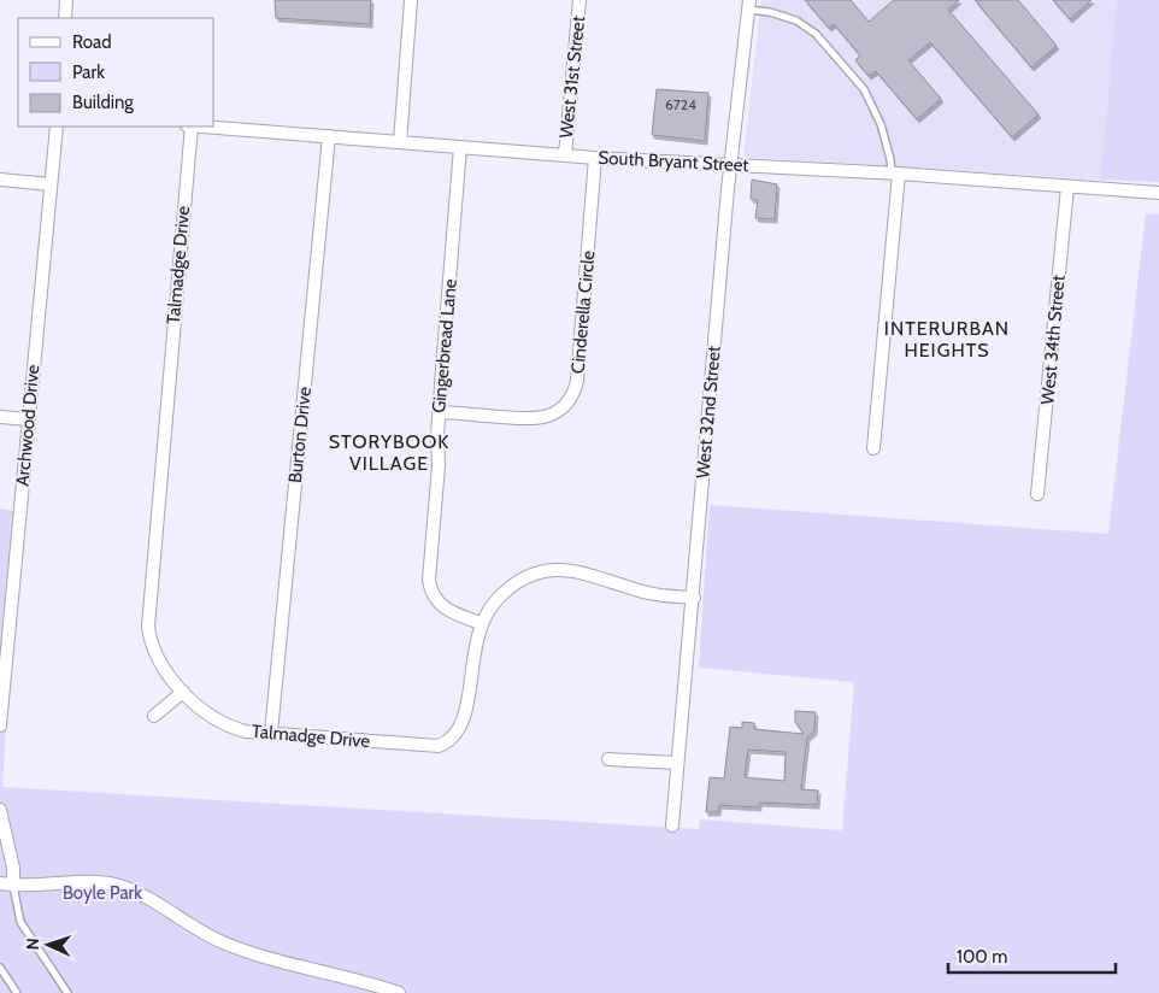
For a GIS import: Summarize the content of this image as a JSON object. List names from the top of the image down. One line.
{"streets":{"street":["West 31st Street","South Bryant Street","Talmadge Drive","Cinderella Circle","West 34th Street","Gingerbread Lane","West 32nd Street","Archwood Drive","Burton Drive"]},"crossings":[["West 31st Street","South Bryant Street"],["South Bryant Street","Cinderella Circle"],["South Bryant Street","West 34th Street"],["South Bryant Street","Gingerbread Lane"],["South Bryant Street","West 32nd Street"],["South Bryant Street","Burton Drive"],["Talmadge Drive","Gingerbread Lane"],["Talmadge Drive","West 32nd Street"],["Talmadge Drive","Burton Drive"],["Cinderella Circle","Gingerbread Lane"]],"districts":["INTERURBAN HEIGHTS","STORYBOOK VILLAGE"],"parks":["Boyle Park"],"house_numbers":["6724"],"legend":["Road","Park","Building"],"scale_bar":"100 m","north":"left"}
